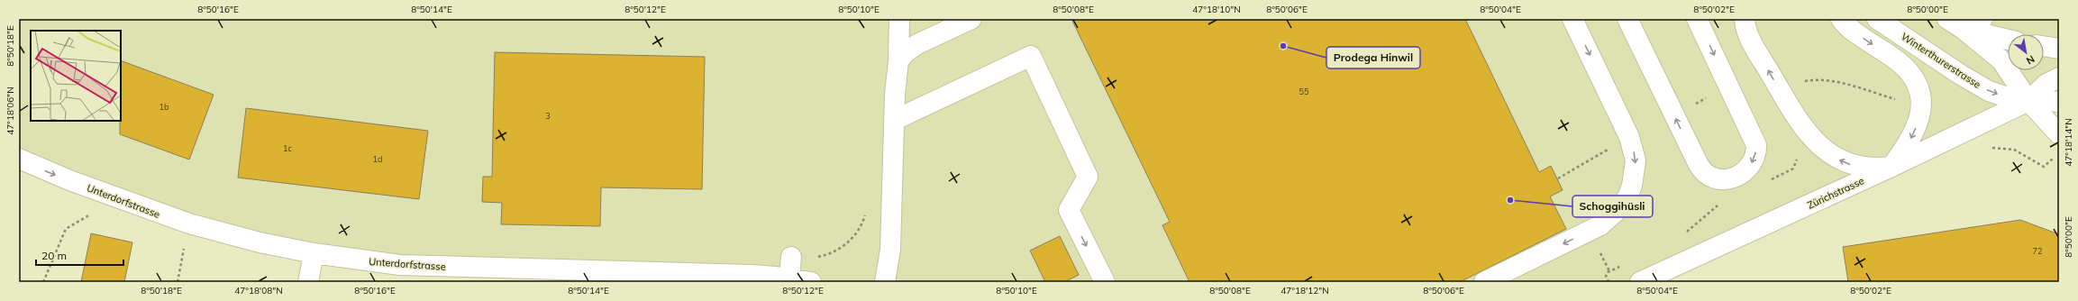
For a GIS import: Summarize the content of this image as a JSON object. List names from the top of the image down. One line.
{"streets":{"street":["Winterthurerstrasse","Zürichstrasse","Unterdorfstrasse"]},"crossings":[["Winterthurerstrasse","Zürichstrasse"]],"places":["Prodega Hinwil","Schoggihüsli"],"house_numbers":["55","1b","3","1c","1d","72"],"scale_bar":"20 m","north":"bottom right","coordinates":["8°50'16\"E","8°50'14\"E","8°50'12\"E","8°50'10\"E","8°50'08\"E","47°18'10\"N","8°50'06\"E","8°50'04\"E","8°50'02\"E","8°50'00\"E","8°50'18\"E","47°18'06\"N","47°18'14\"N","47°18'08\"N","47°18'12\"N"]}
